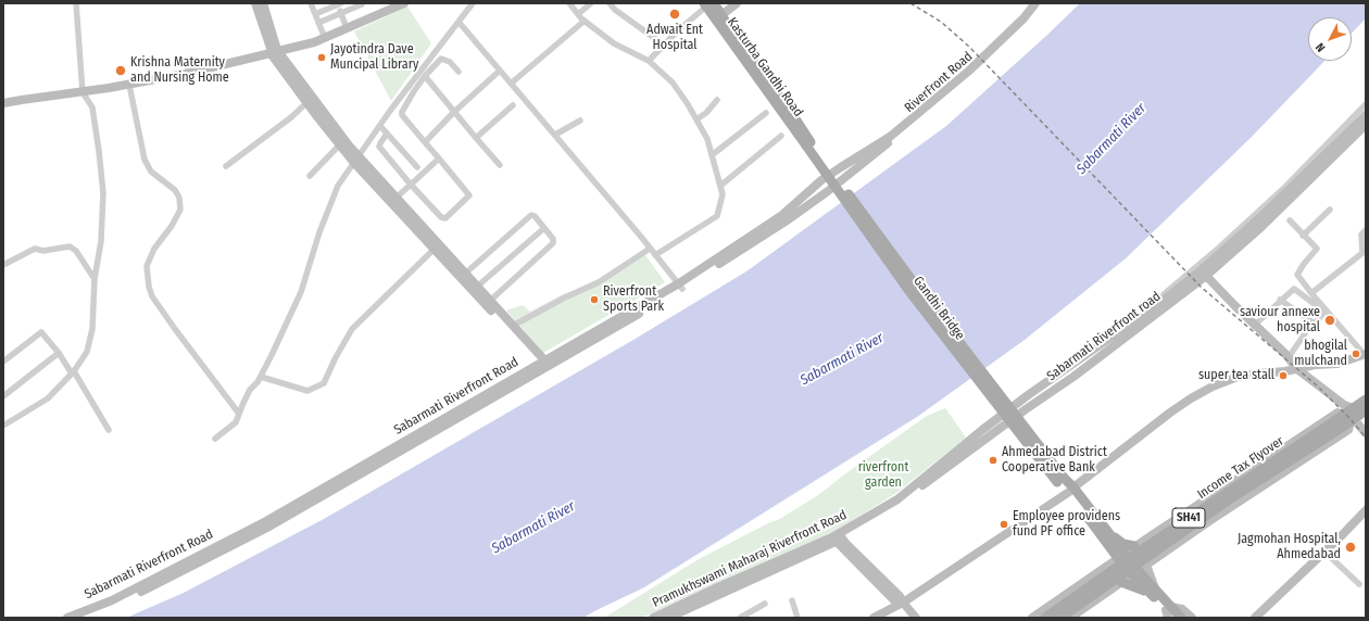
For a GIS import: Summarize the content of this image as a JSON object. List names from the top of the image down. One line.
{"streets":{"main road":["Kasturba Gandhi Road","RiverFront Road","Gandhi Bridge","Sabarmati Riverfront road","Sabarmati Riverfront Road","Income Tax Flyover","SH41","Pramukhswami Maharaj Riverfront Road"]},"crossings":[["Kasturba Gandhi Road","Gandhi Bridge"],["RiverFront Road","Sabarmati Riverfront Road"],["Sabarmati Riverfront road","Pramukhswami Maharaj Riverfront Road"],["Income Tax Flyover","SH41"]],"water":["Sabarmati River"],"parks":["riverfront garden"],"places":["Adwait Ent Hospital","Jayotindra Dave Muncipal Library","Krishna Maternity and Nursing Home","Riverfront Sports Park","saviour annexe hospital","bhogilal mulchand","super tea stall","Ahmedabad District Cooperative Bank","Employee providens fund PF office","Jagmohan Hospital, Ahmedabad"],"north":"bottom left"}
